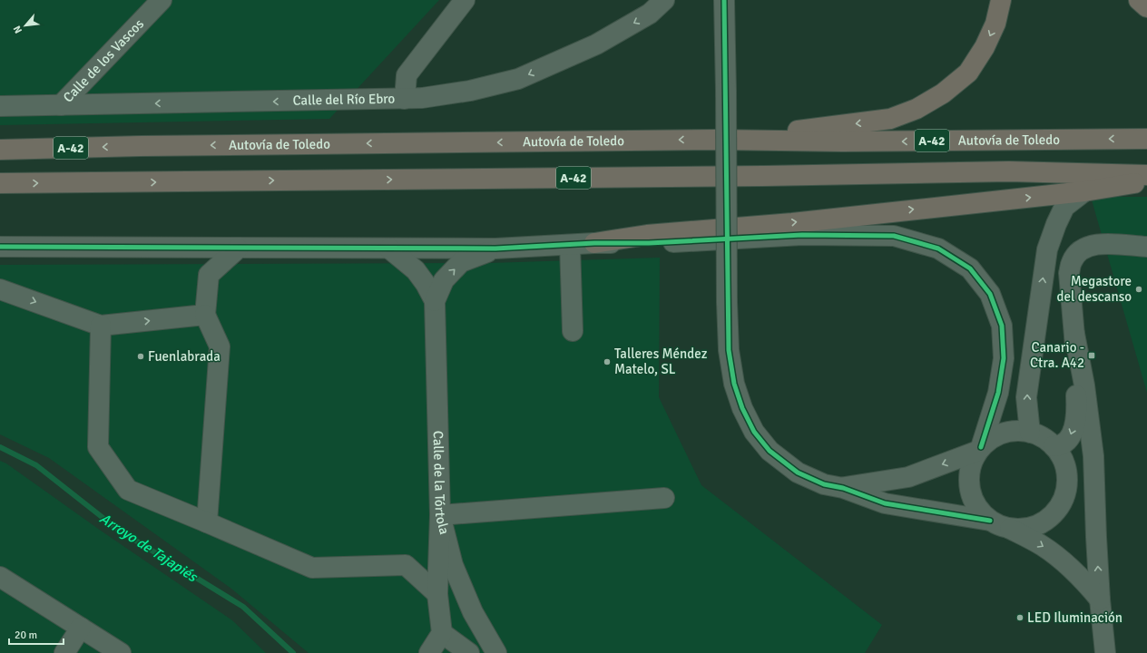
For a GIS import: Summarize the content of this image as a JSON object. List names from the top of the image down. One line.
{"streets":{"highway":["Autovía de Toledo","A-42"],"street":["Calle de los Vascos","Calle del Río Ebro","Calle de la Tórtola"]},"crossings":[["Calle de los Vascos","Calle del Río Ebro"]],"water":["Arroyo de Tajapiés"],"places":{"other":["Megastore del descanso","Fuenlabrada","Talleres Méndez Matelo, SL","LED Iluminación"],"transit":["Canario - Ctra. A42"]},"scale_bar":"20 m","north":"bottom left"}
